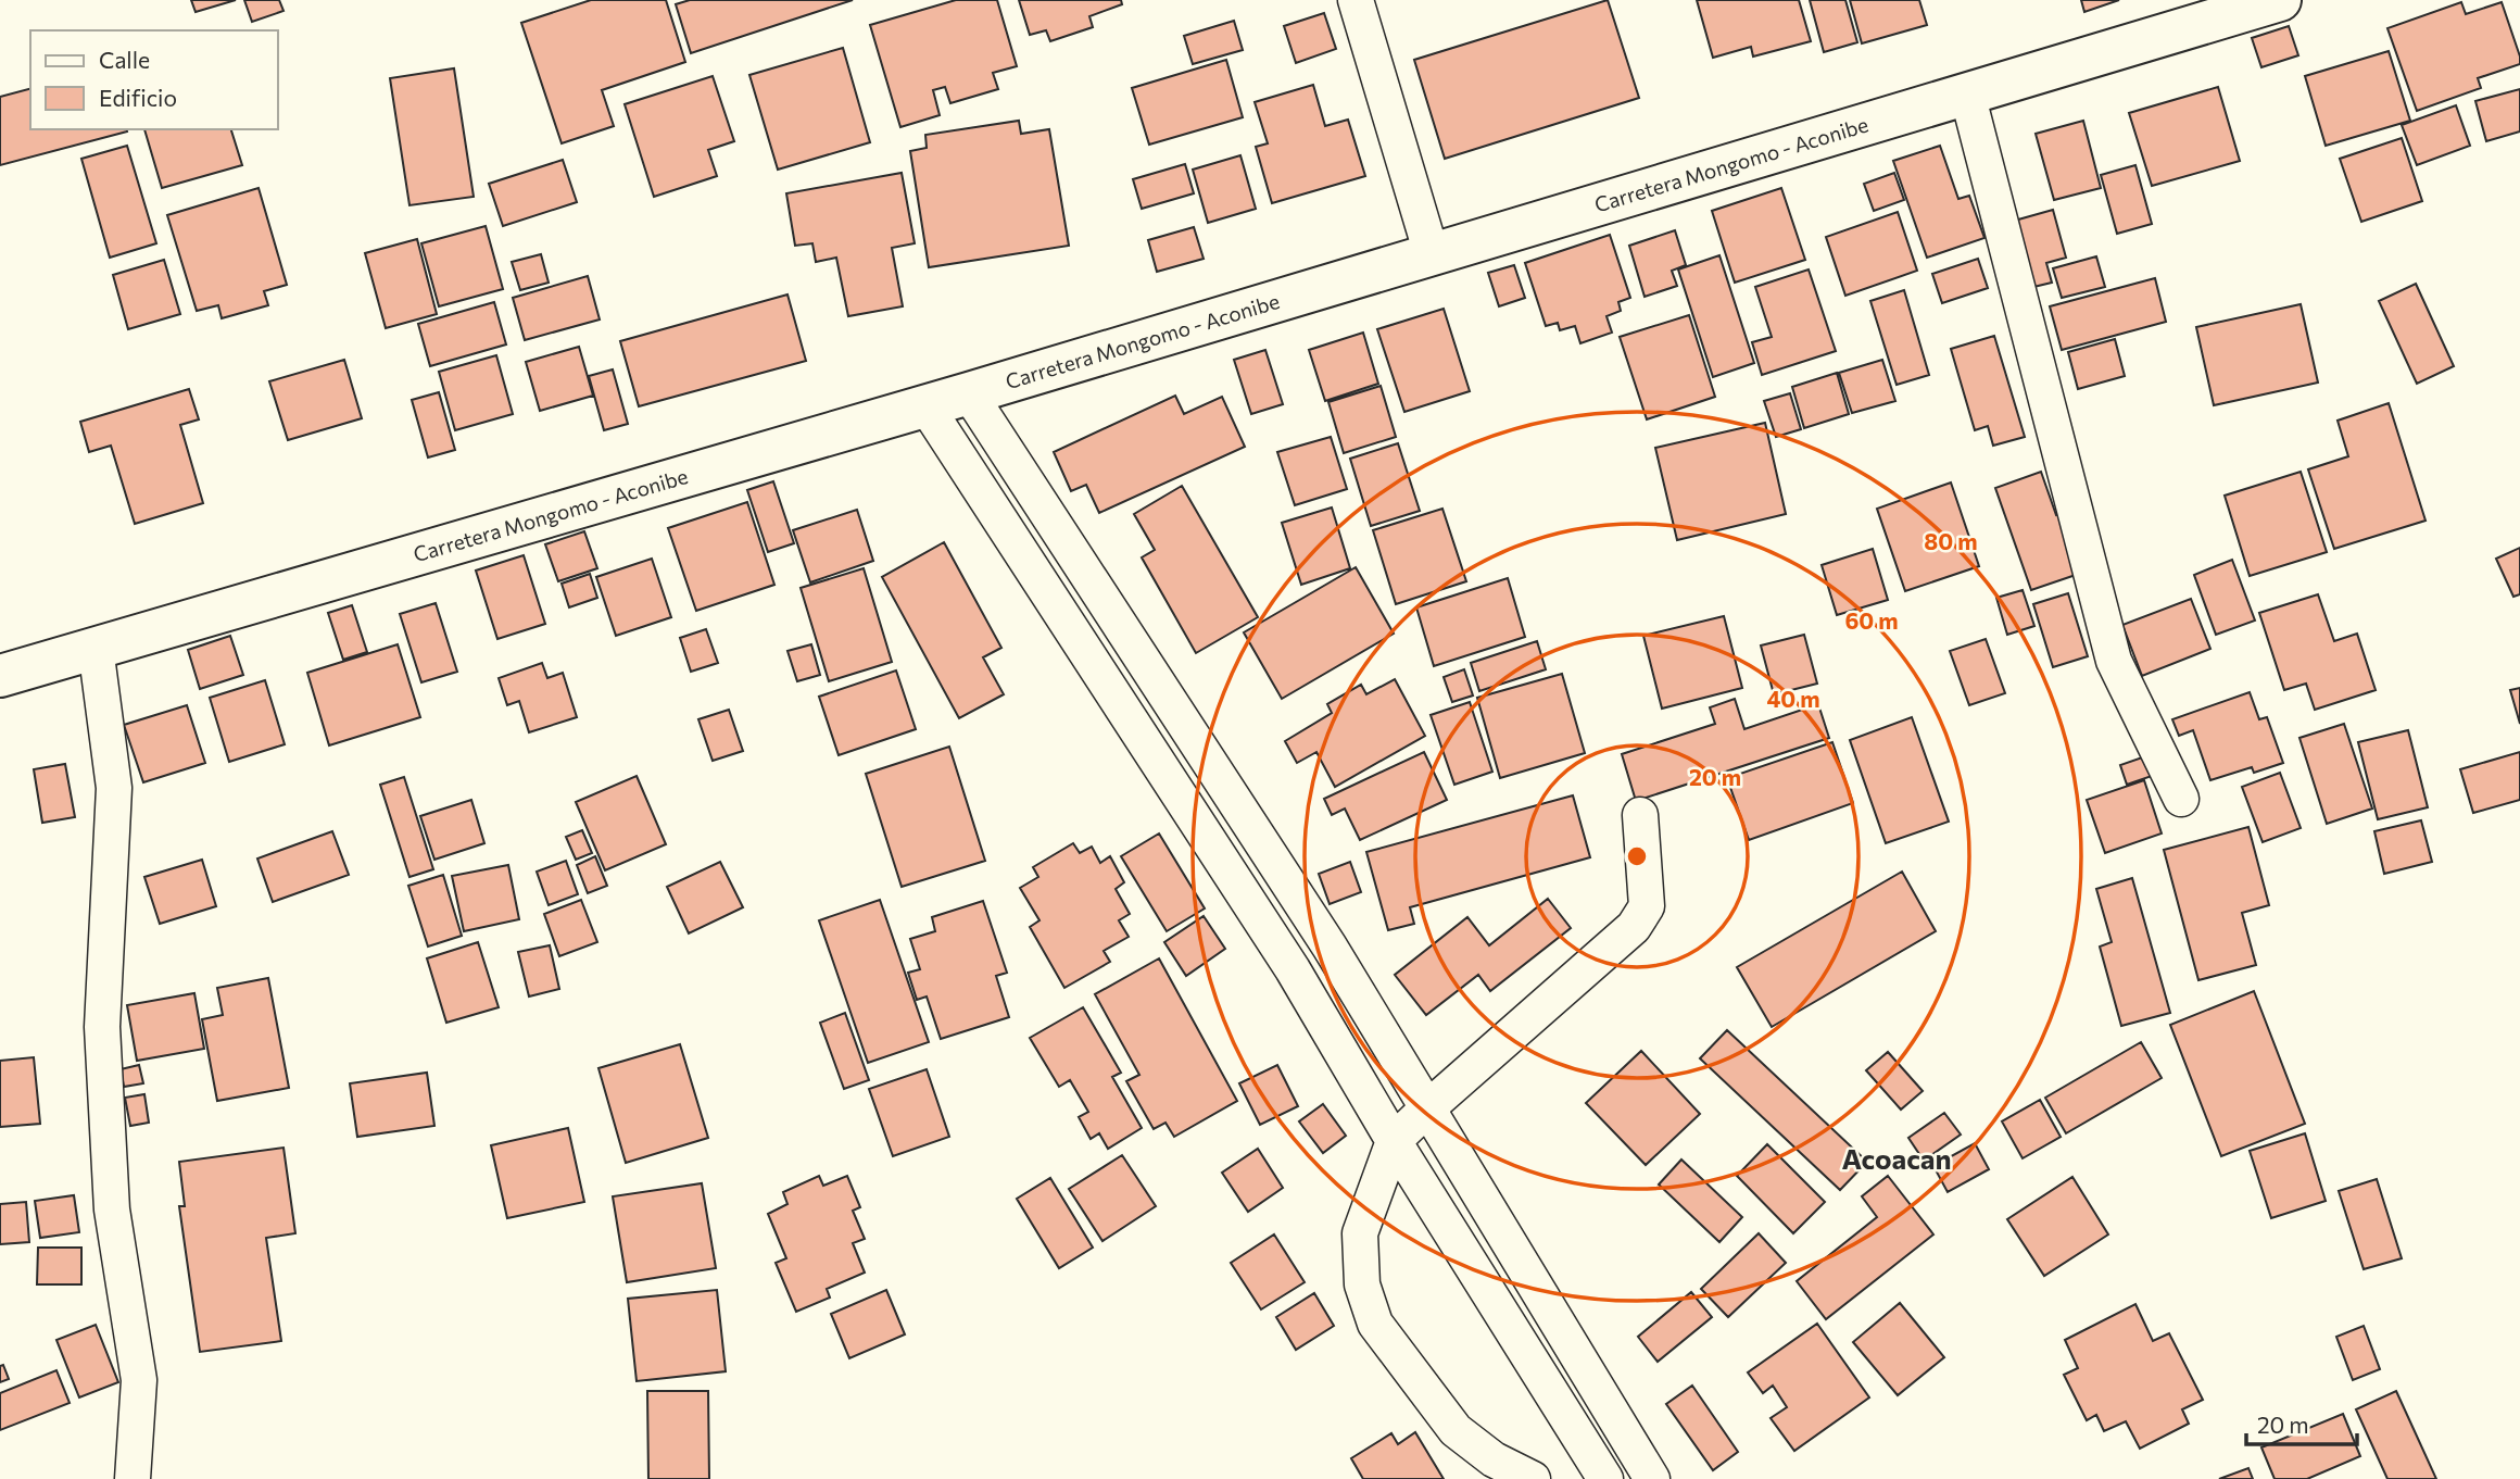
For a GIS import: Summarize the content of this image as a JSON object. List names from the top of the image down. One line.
{"streets":{"main road":["Carretera Mongomo - Aconibe"]},"districts":["Acoacan"],"legend":["Calle","Edificio"],"scale_bar":"20 m","rings":["80 m","60 m","40 m","20 m"]}
